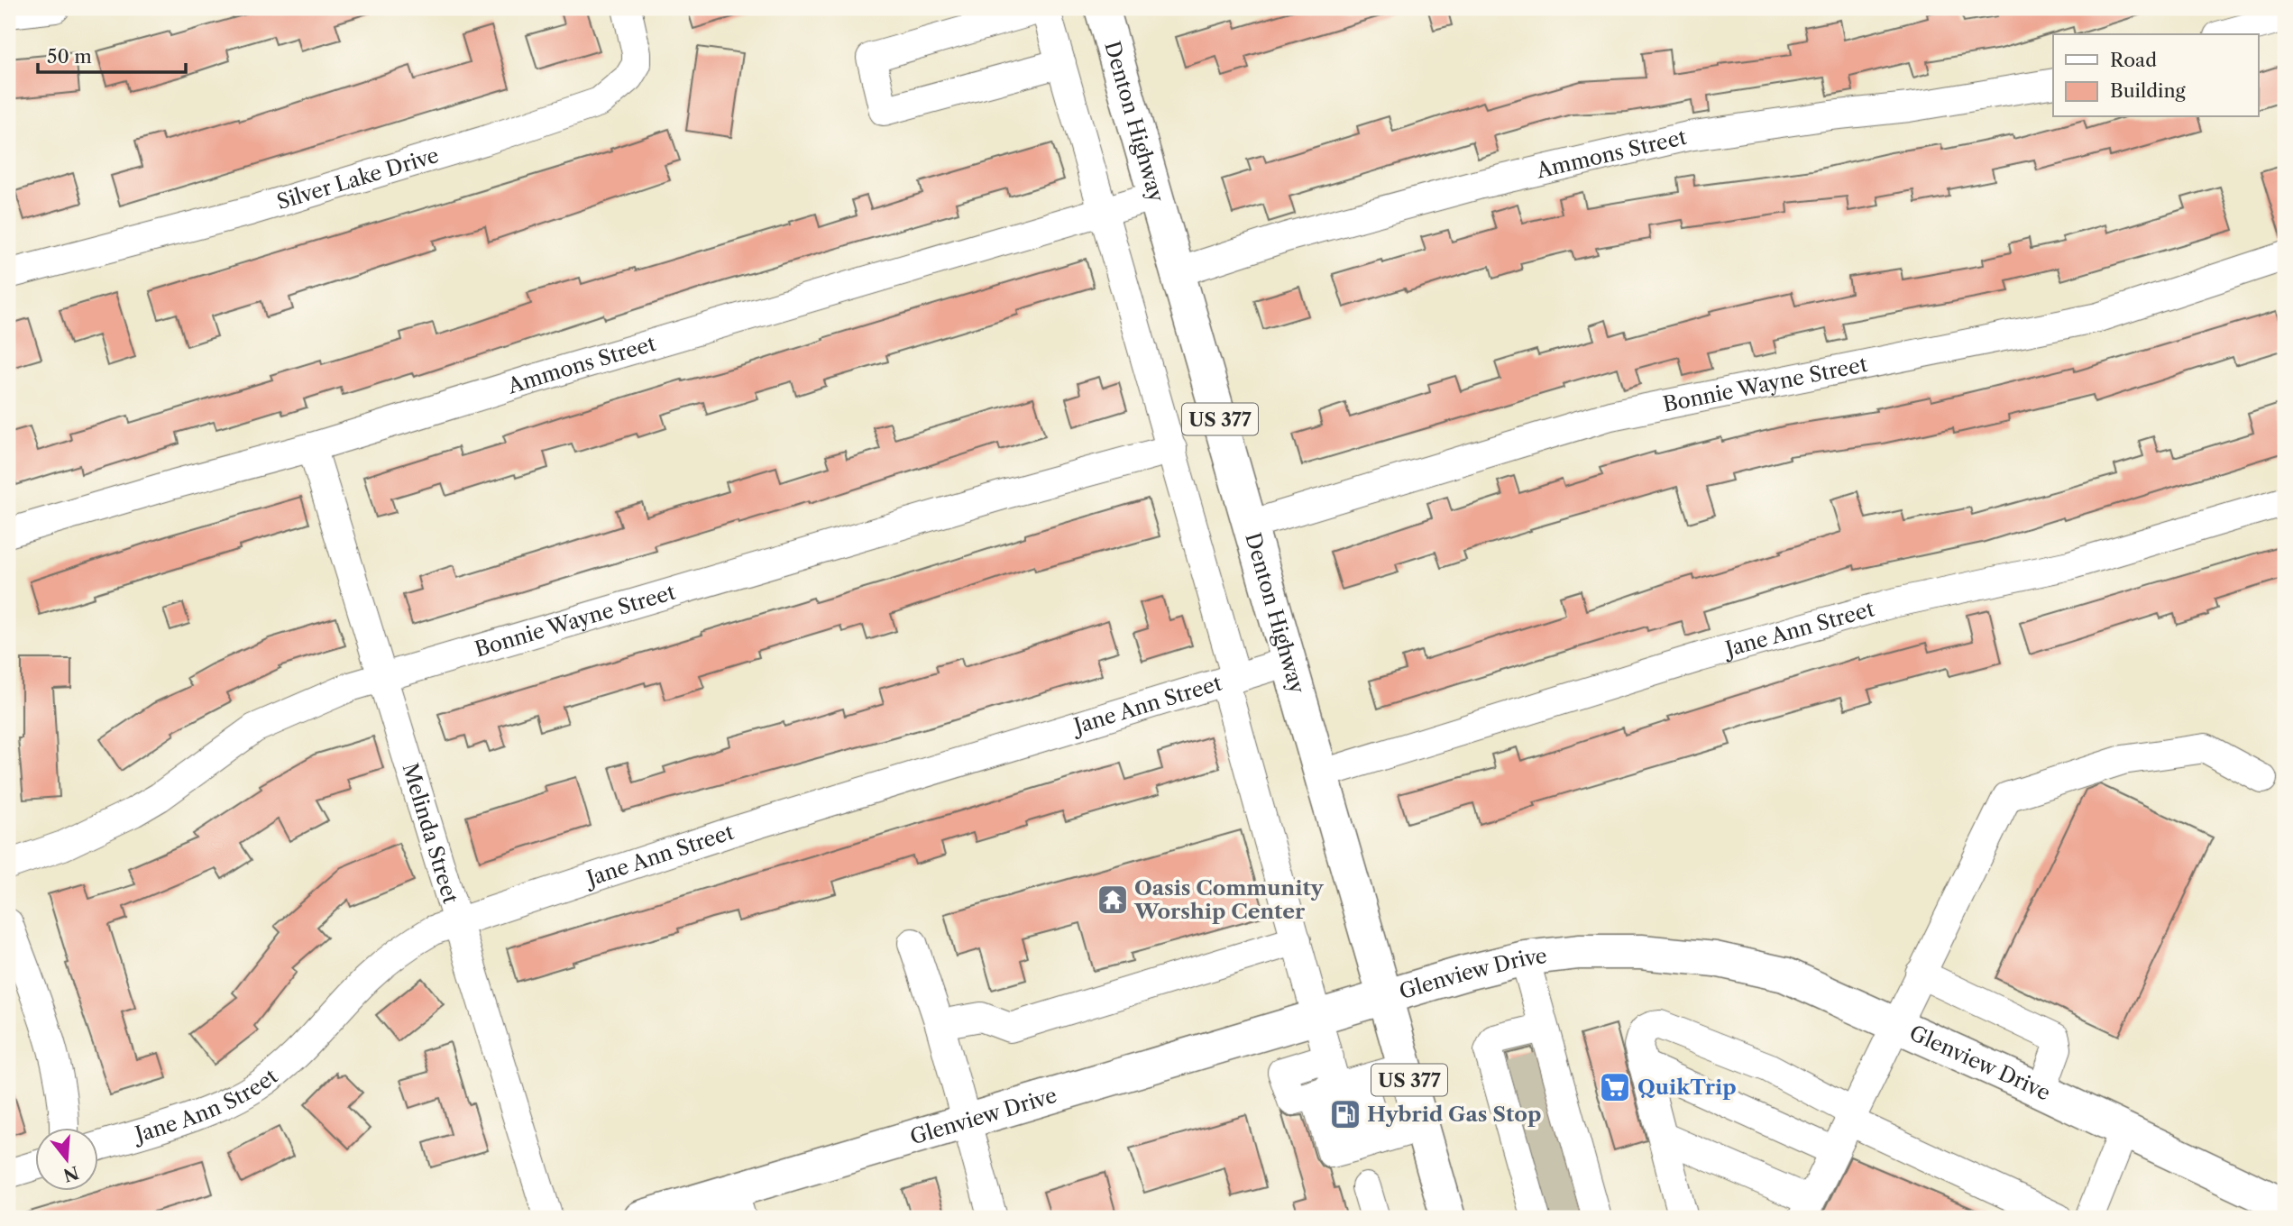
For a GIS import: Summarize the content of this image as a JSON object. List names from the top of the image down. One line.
{"streets":{"main road":["Denton Highway","US 377","Glenview Drive"],"street":["Ammons Street","Silver Lake Drive","Bonnie Wayne Street","Jane Ann Street","Melinda Street"]},"crossings":[["Denton Highway","Ammons Street"],["Denton Highway","Bonnie Wayne Street"],["Denton Highway","Jane Ann Street"],["Denton Highway","Glenview Drive"],["Ammons Street","Melinda Street"],["Bonnie Wayne Street","Melinda Street"],["Jane Ann Street","Melinda Street"]],"places":{"temple":["Oasis Community Worship Center"],"supermarket":["QuikTrip"],"fuel station":["Hybrid Gas Stop"]},"legend":["Road","Building"],"scale_bar":"50 m","north":"bottom"}
